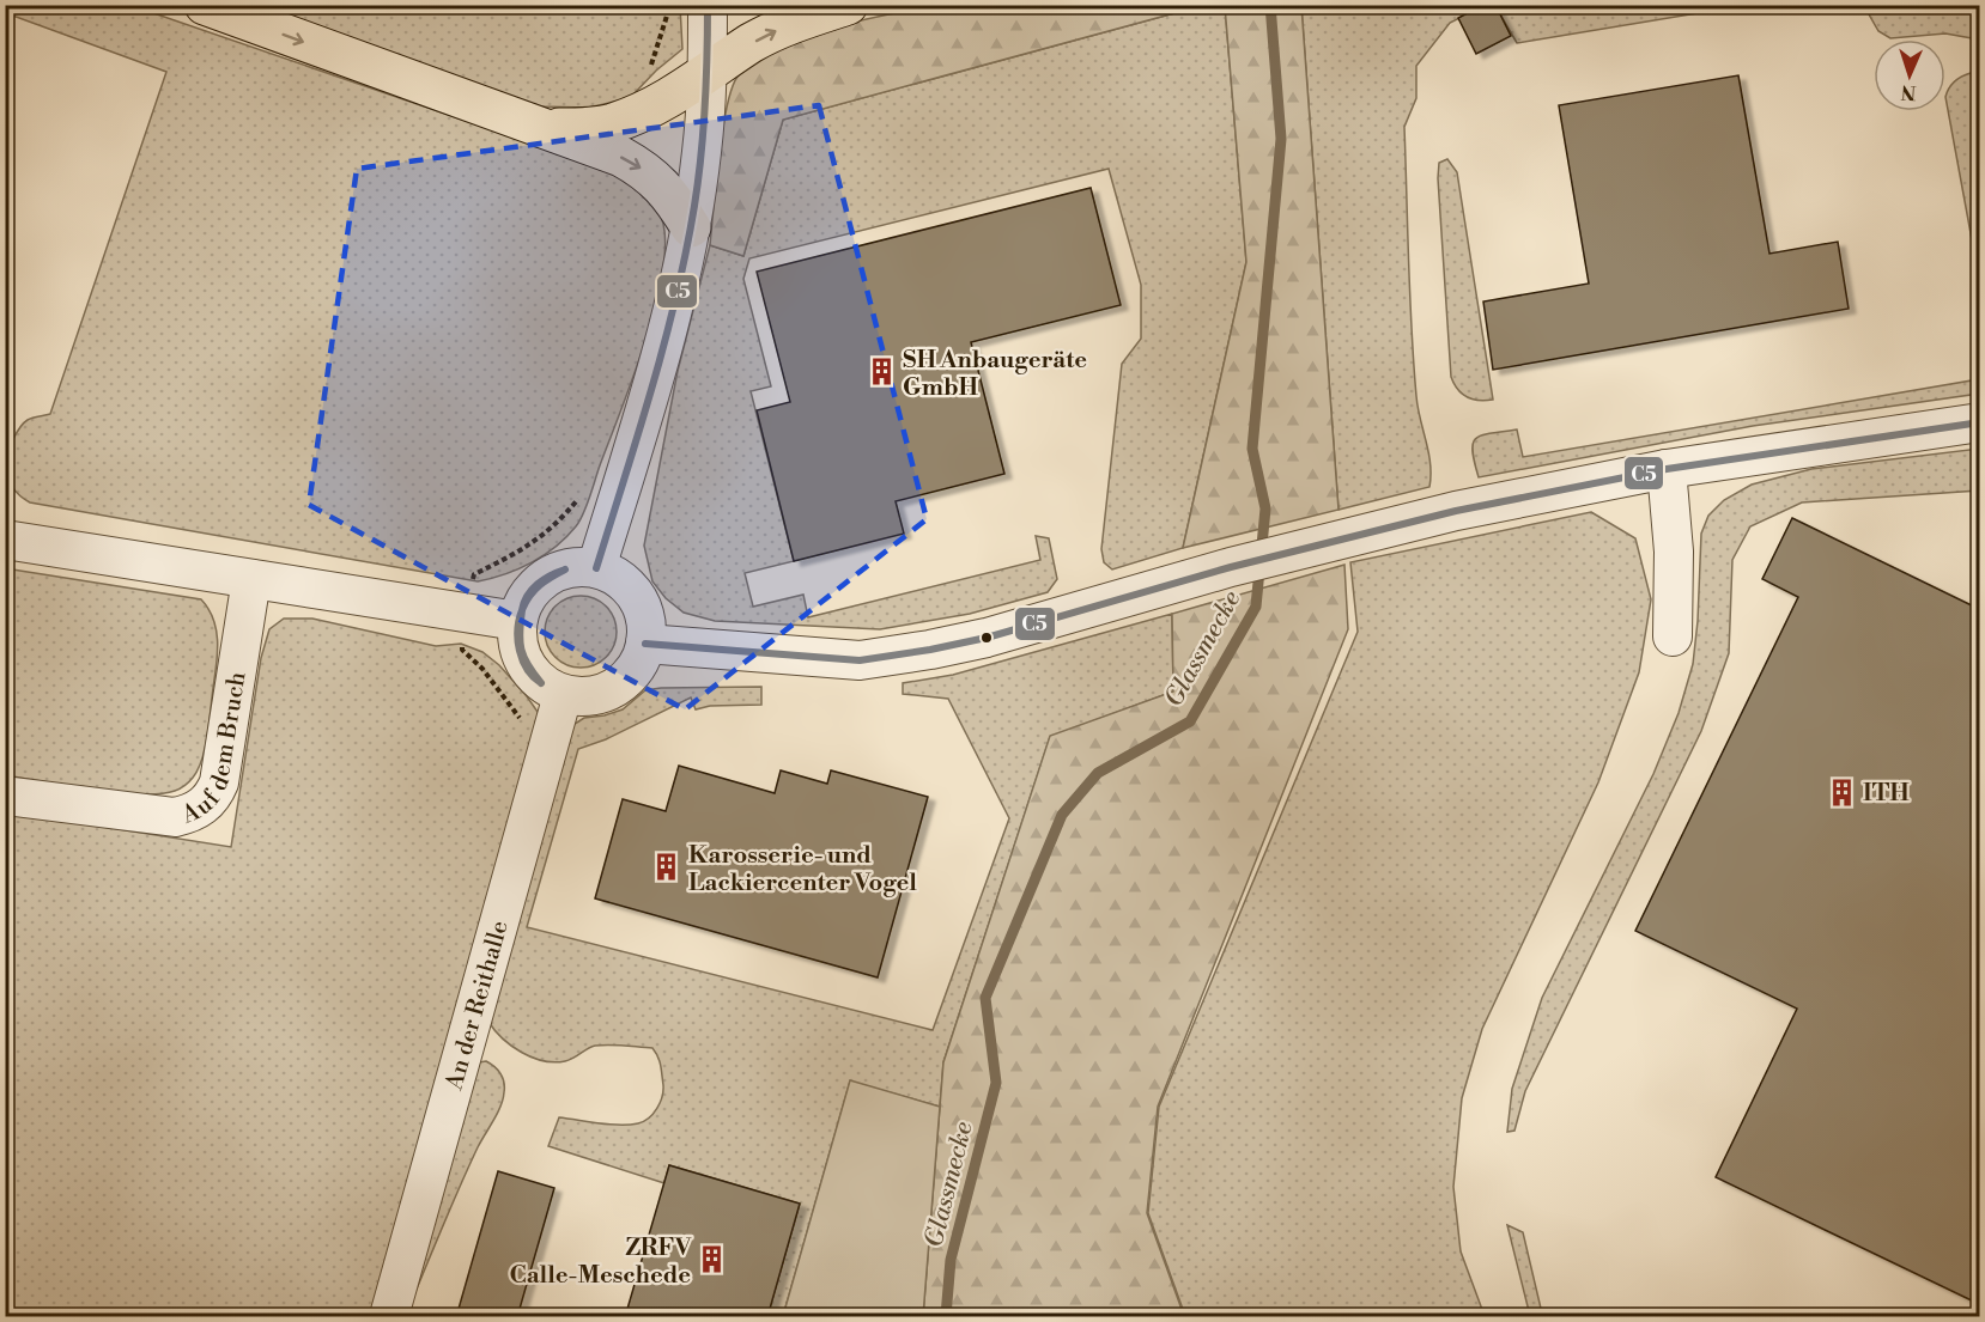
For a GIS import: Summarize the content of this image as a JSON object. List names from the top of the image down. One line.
{"streets":{"street":["Auf dem Bruch","An der Reithalle"]},"water":["Glassmecke"],"places":{"building":["SH Anbaugeräte GmbH","ITH","Karosserie- und Lackiercenter Vogel","ZRFV Calle-Meschede"]},"lines":["transit line C5"],"north":"bottom"}
